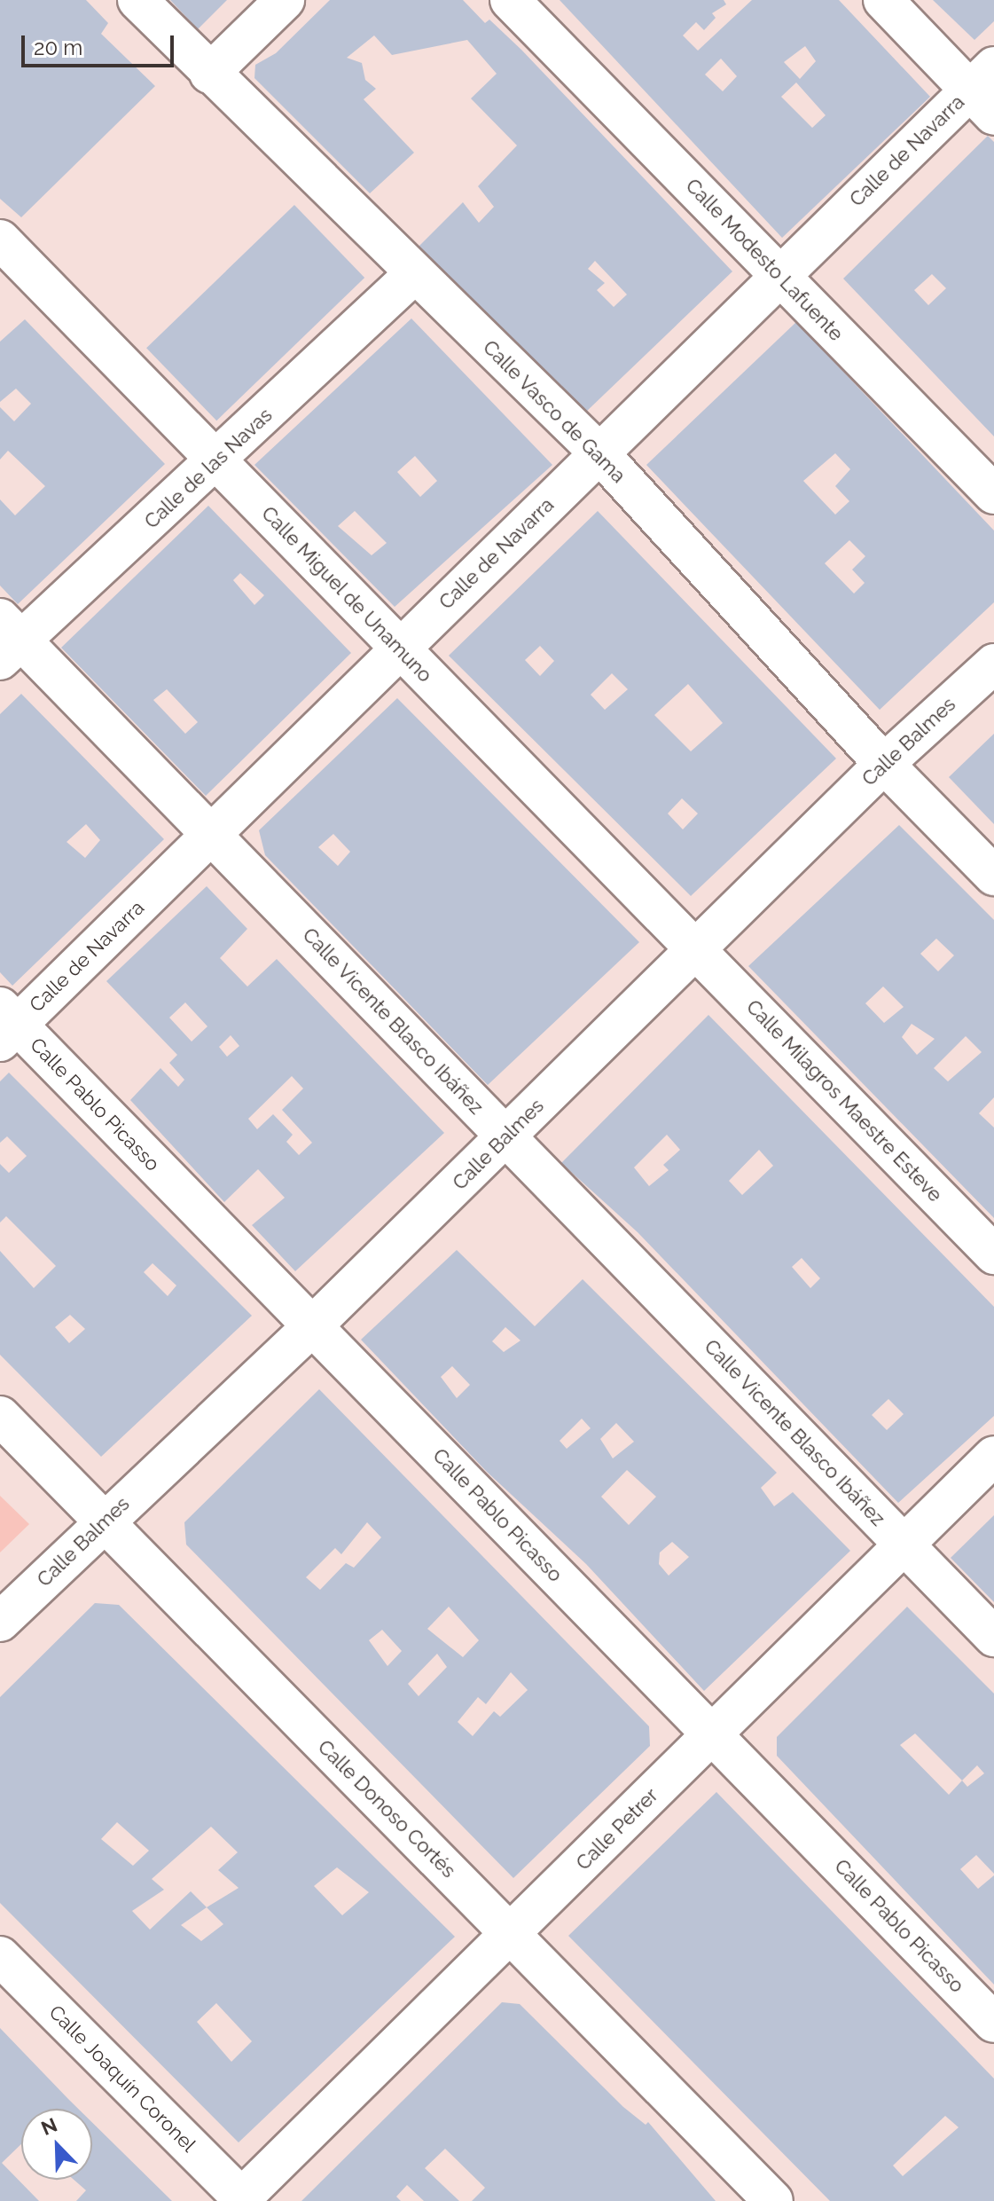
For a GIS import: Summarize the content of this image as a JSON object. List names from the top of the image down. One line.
{"streets":{"street":["Calle de Navarra","Calle Modesto Lafuente","Calle Vasco de Gama","Calle de las Navas","Calle Miguel de Unamuno","Calle Balmes","Calle Vicente Blasco Ibáñez","Calle Milagros Maestre Esteve","Calle Pablo Picasso","Calle Donoso Cortés","Calle Petrer","Calle Joaquín Coronel"]},"crossings":[["Calle de Navarra","Calle Modesto Lafuente"],["Calle de Navarra","Calle Vasco de Gama"],["Calle de Navarra","Calle Miguel de Unamuno"],["Calle de Navarra","Calle Vicente Blasco Ibáñez"],["Calle de Navarra","Calle Pablo Picasso"],["Calle Vasco de Gama","Calle de las Navas"],["Calle Vasco de Gama","Calle Balmes"],["Calle de las Navas","Calle Miguel de Unamuno"],["Calle de las Navas","Calle Vicente Blasco Ibáñez"],["Calle Miguel de Unamuno","Calle Balmes"],["Calle Miguel de Unamuno","Calle Milagros Maestre Esteve"],["Calle Balmes","Calle Vicente Blasco Ibáñez"],["Calle Balmes","Calle Milagros Maestre Esteve"],["Calle Balmes","Calle Pablo Picasso"],["Calle Balmes","Calle Donoso Cortés"],["Calle Vicente Blasco Ibáñez","Calle Petrer"],["Calle Pablo Picasso","Calle Petrer"],["Calle Donoso Cortés","Calle Petrer"],["Calle Petrer","Calle Joaquín Coronel"]],"scale_bar":"20 m","north":"top left"}
